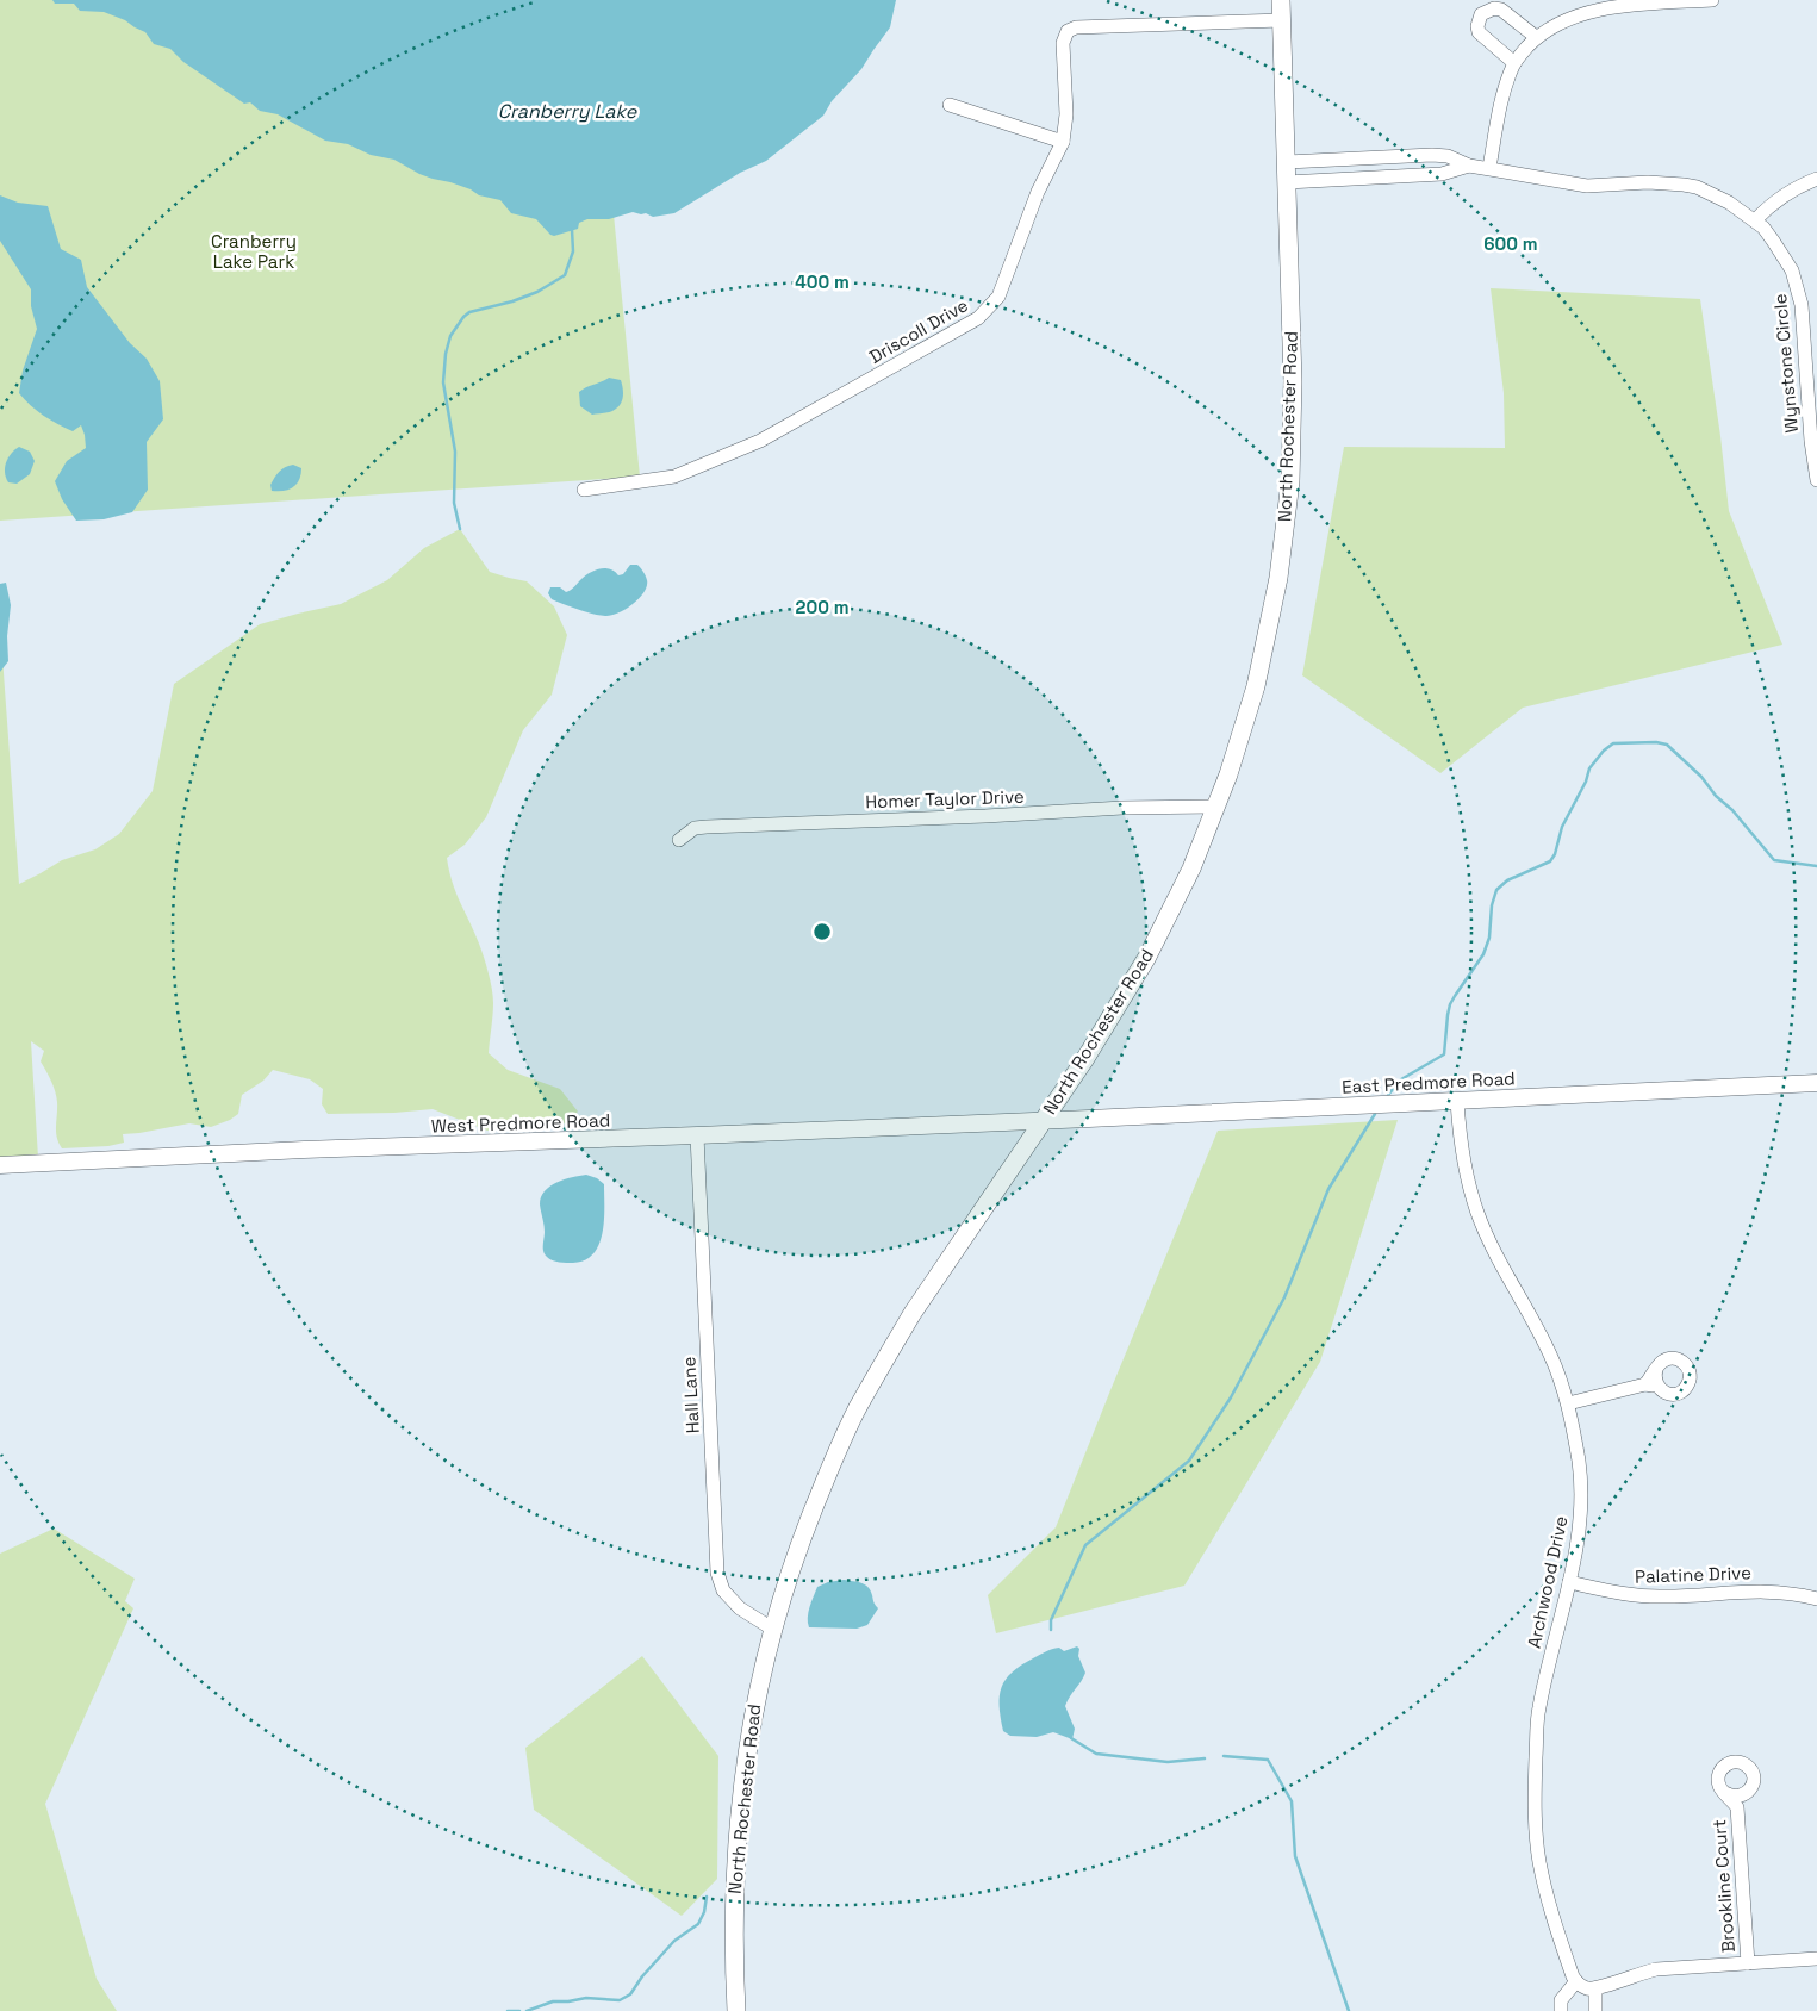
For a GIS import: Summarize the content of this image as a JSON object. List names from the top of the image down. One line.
{"streets":{"main road":["North Rochester Road"],"street":["Driscoll Drive","Wynstone Circle","Homer Taylor Drive","East Predmore Road","West Predmore Road","Hall Lane","Palatine Drive","Archwood Drive","Brookline Court"]},"crossings":[["Driscoll Drive","North Rochester Road"],["Wynstone Circle","North Rochester Road"],["North Rochester Road","Homer Taylor Drive"],["North Rochester Road","East Predmore Road"],["North Rochester Road","West Predmore Road"],["North Rochester Road","Hall Lane"],["East Predmore Road","West Predmore Road"],["East Predmore Road","Archwood Drive"],["West Predmore Road","Hall Lane"],["Palatine Drive","Archwood Drive"]],"water":["Cranberry Lake"],"parks":["Cranberry Lake Park"],"rings":["600 m","400 m","200 m"]}
